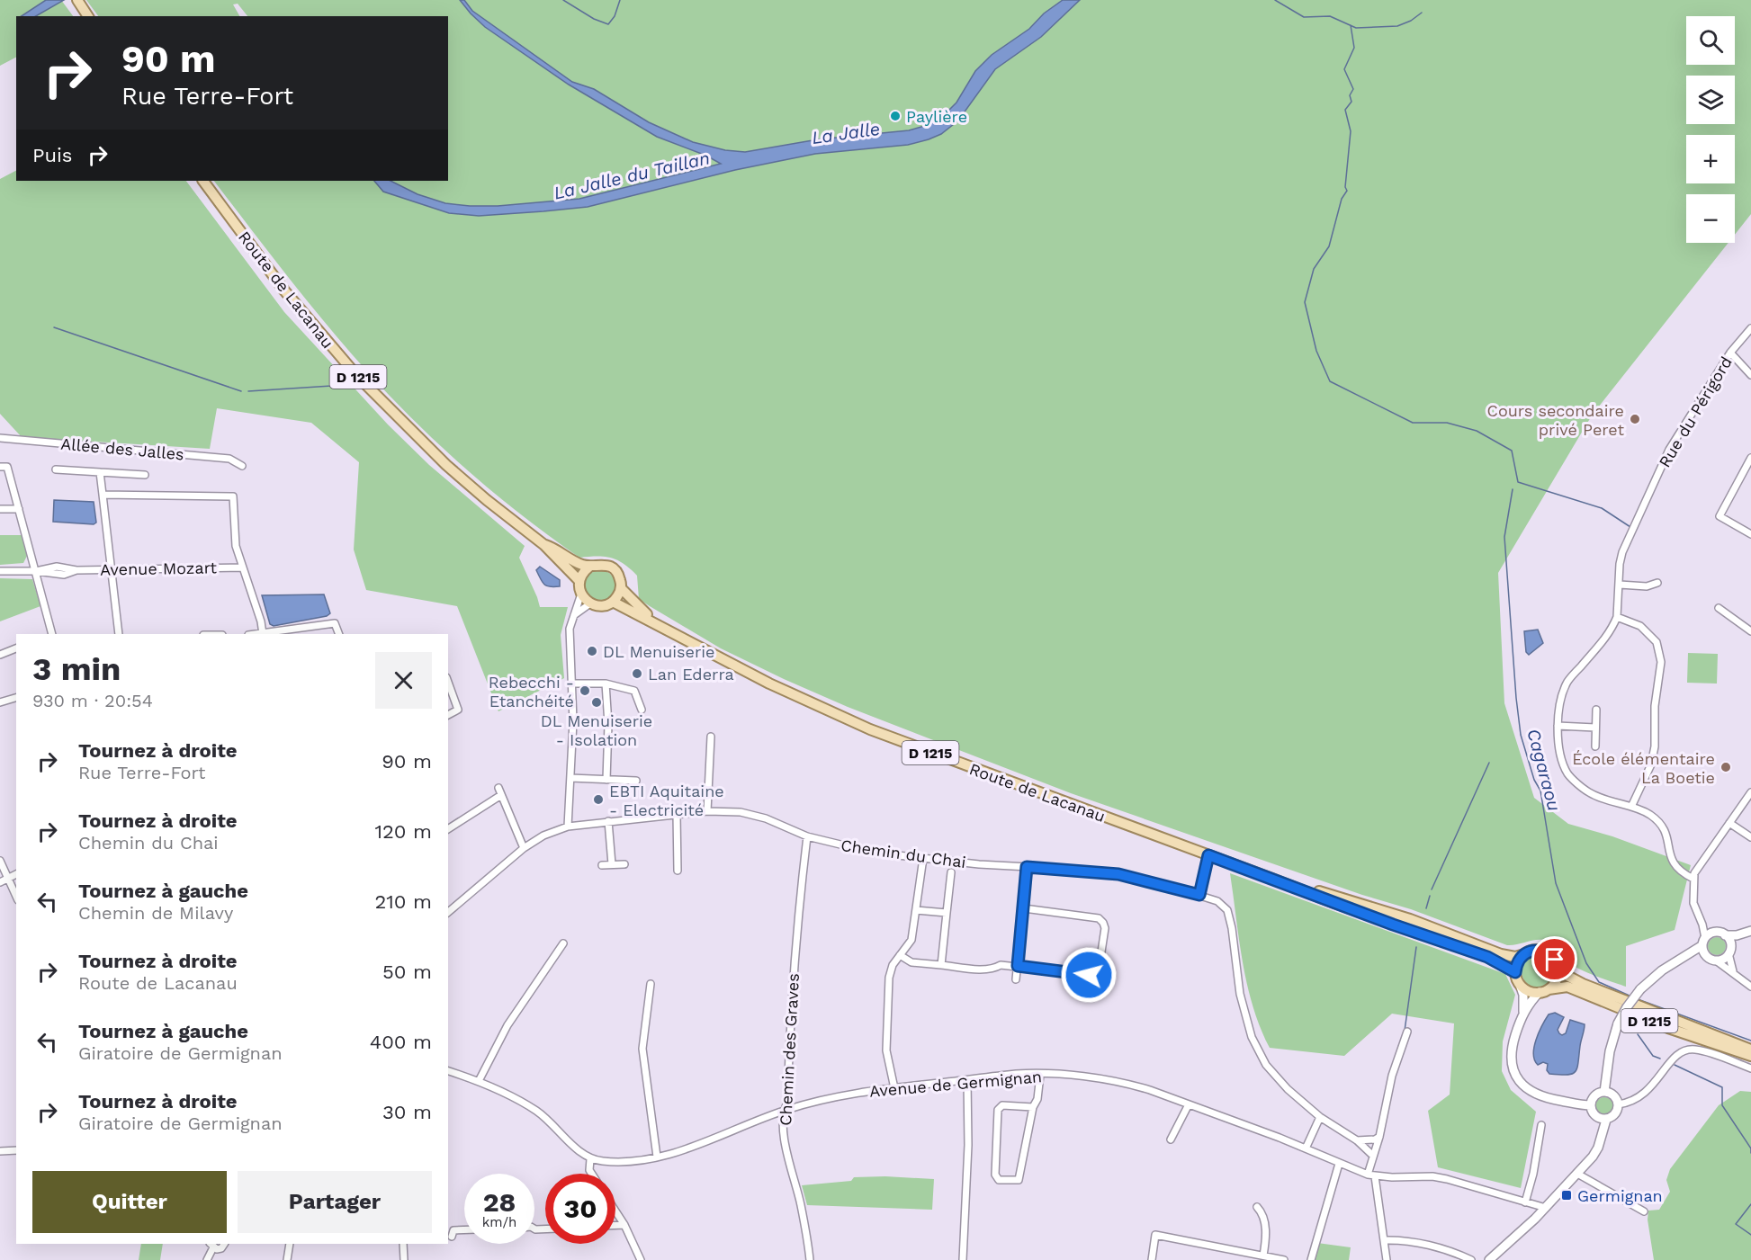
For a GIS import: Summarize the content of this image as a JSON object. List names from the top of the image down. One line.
{"streets":{"main road":["Route de Lacanau","D 1215"],"street":["Rue du Périgord","Allée des Jalles","Avenue Mozart","Chemin du Chai","Chemin des Graves","Avenue de Germignan"]},"crossings":[["Route de Lacanau","D 1215"],["Chemin du Chai","Chemin des Graves"],["Chemin des Graves","Avenue de Germignan"]],"water":["La Jalle","La Jalle du Taillan","Cagaraou"],"places":{"other":["Paylière","Cours secondaire privé Peret","DL Menuiserie","Lan Ederra","Rebecchi - Etanchéité","DL Menuiserie - Isolation","École élémentaire La Boetie","EBTI Aquitaine - Electricité"],"transit":["Germignan"]},"page":{"map_buttons":["+","−"],"turn":["90 m","Rue Terre-Fort"],"then":"Puis","heading":["3 min","930 m · 20:54"],"list":[{"name":"Tournez à droite","note":"Rue Terre-Fort","value":"90 m"},{"name":"Tournez à droite","note":"Chemin du Chai","value":"120 m"},{"name":"Tournez à gauche","note":"Chemin de Milavy","value":"210 m"},{"name":"Tournez à droite","note":"Route de Lacanau","value":"50 m"},{"name":"Tournez à gauche","note":"Giratoire de Germignan","value":"400 m"},{"name":"Tournez à droite","note":"Giratoire de Germignan","value":"30 m"}],"buttons":["Quitter","Partager"],"speed":"28 km/h","limit":"30"}}
